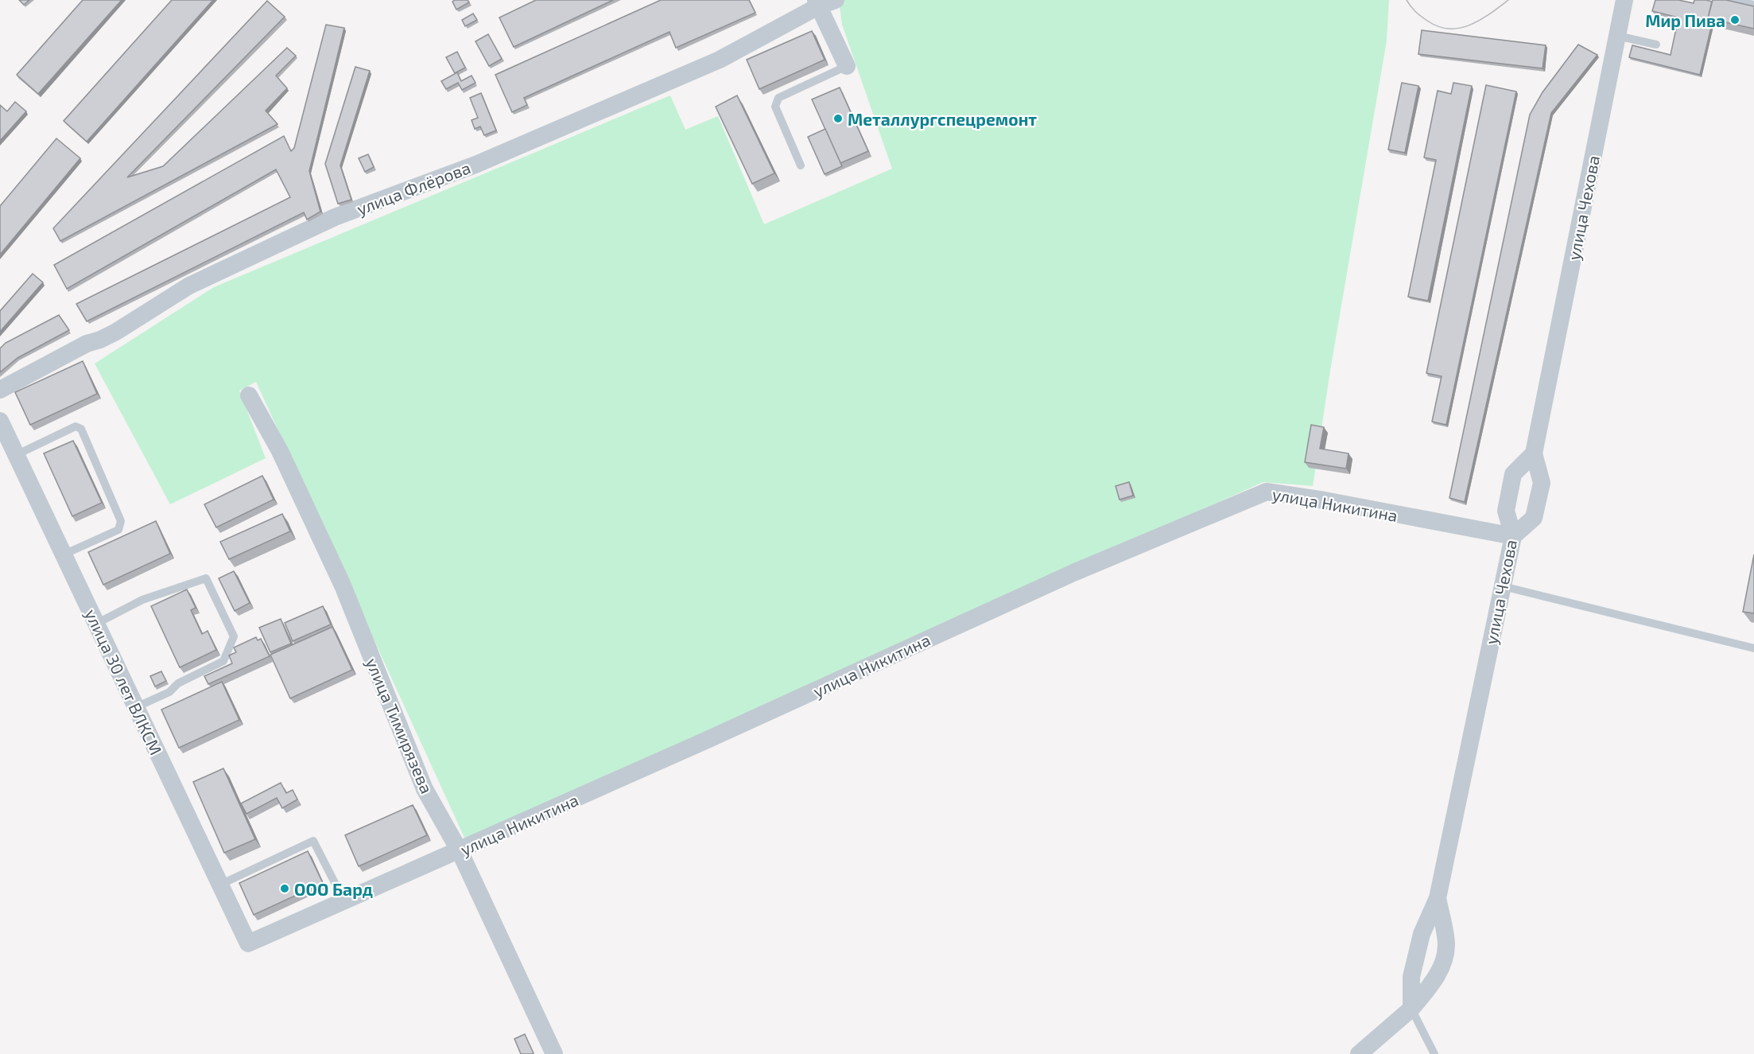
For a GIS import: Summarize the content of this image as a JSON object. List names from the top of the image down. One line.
{"streets":{"street":["улица Флёрова","улица Чехова","улица Никитина","улица 30 лет ВЛКСМ","улица Тимирязева"]},"crossings":[["улица Чехова","улица Никитина"],["улица Никитина","улица 30 лет ВЛКСМ"],["улица Никитина","улица Тимирязева"]],"places":["Мир Пива","Металлургспецремонт","ООО Бард"]}
